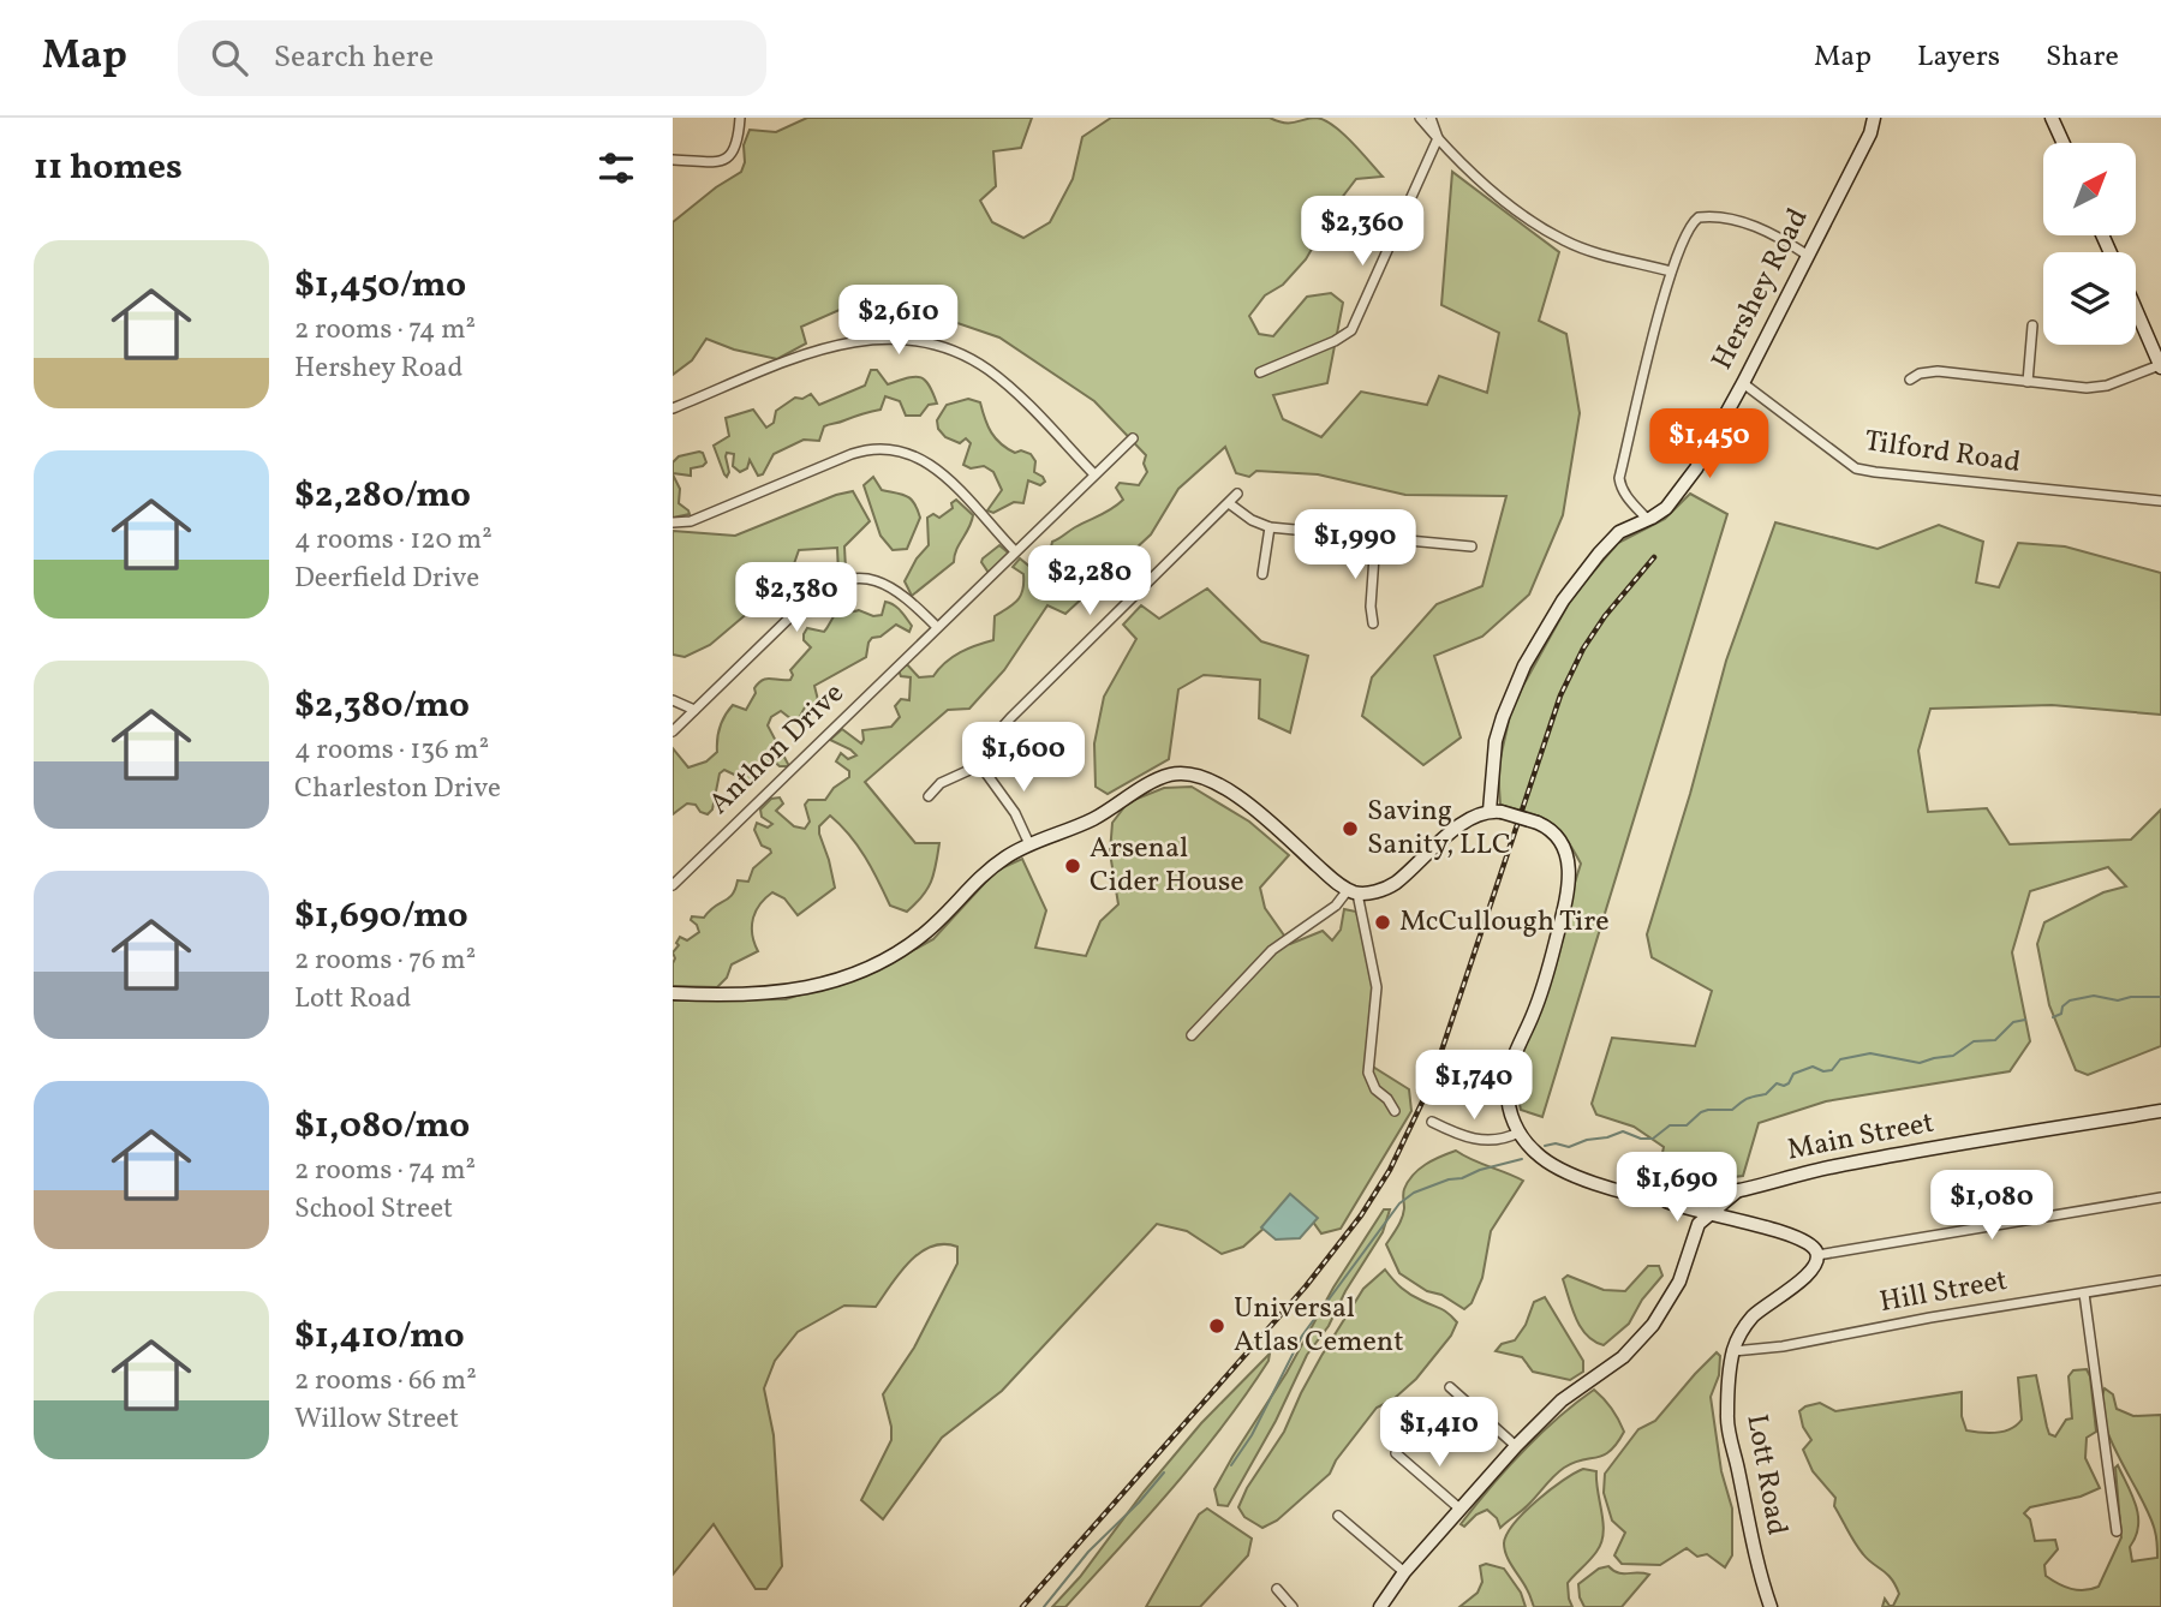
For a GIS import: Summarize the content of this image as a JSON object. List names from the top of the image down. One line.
{"streets":{"street":["Hershey Road","Tilford Road","Anthon Drive","Main Street","Hill Street","Lott Road"]},"crossings":[["Hershey Road","Tilford Road"],["Hill Street","Lott Road"]],"places":["Saving Sanity, LLC","Arsenal Cider House","McCullough Tire","Universal Atlas Cement"],"north":"top right","page":{"header":"Map","search":"Search here","nav":["Map","Layers","Share"],"heading":"11 homes","price":["$2,360","$2,610","$1,450","$1,990","$2,280","$2,380","$1,600","$1,740","$1,690","$1,080","$1,410"],"list":[{"name":"$1,450/mo","note":"2 rooms · 74 m² · Hershey Road"},{"name":"$2,280/mo","note":"4 rooms · 120 m² · Deerfield Drive"},{"name":"$2,380/mo","note":"4 rooms · 136 m² · Charleston Drive"},{"name":"$1,690/mo","note":"2 rooms · 76 m² · Lott Road"},{"name":"$1,080/mo","note":"2 rooms · 74 m² · School Street"},{"name":"$1,410/mo","note":"2 rooms · 66 m² · Willow Street"}]}}
